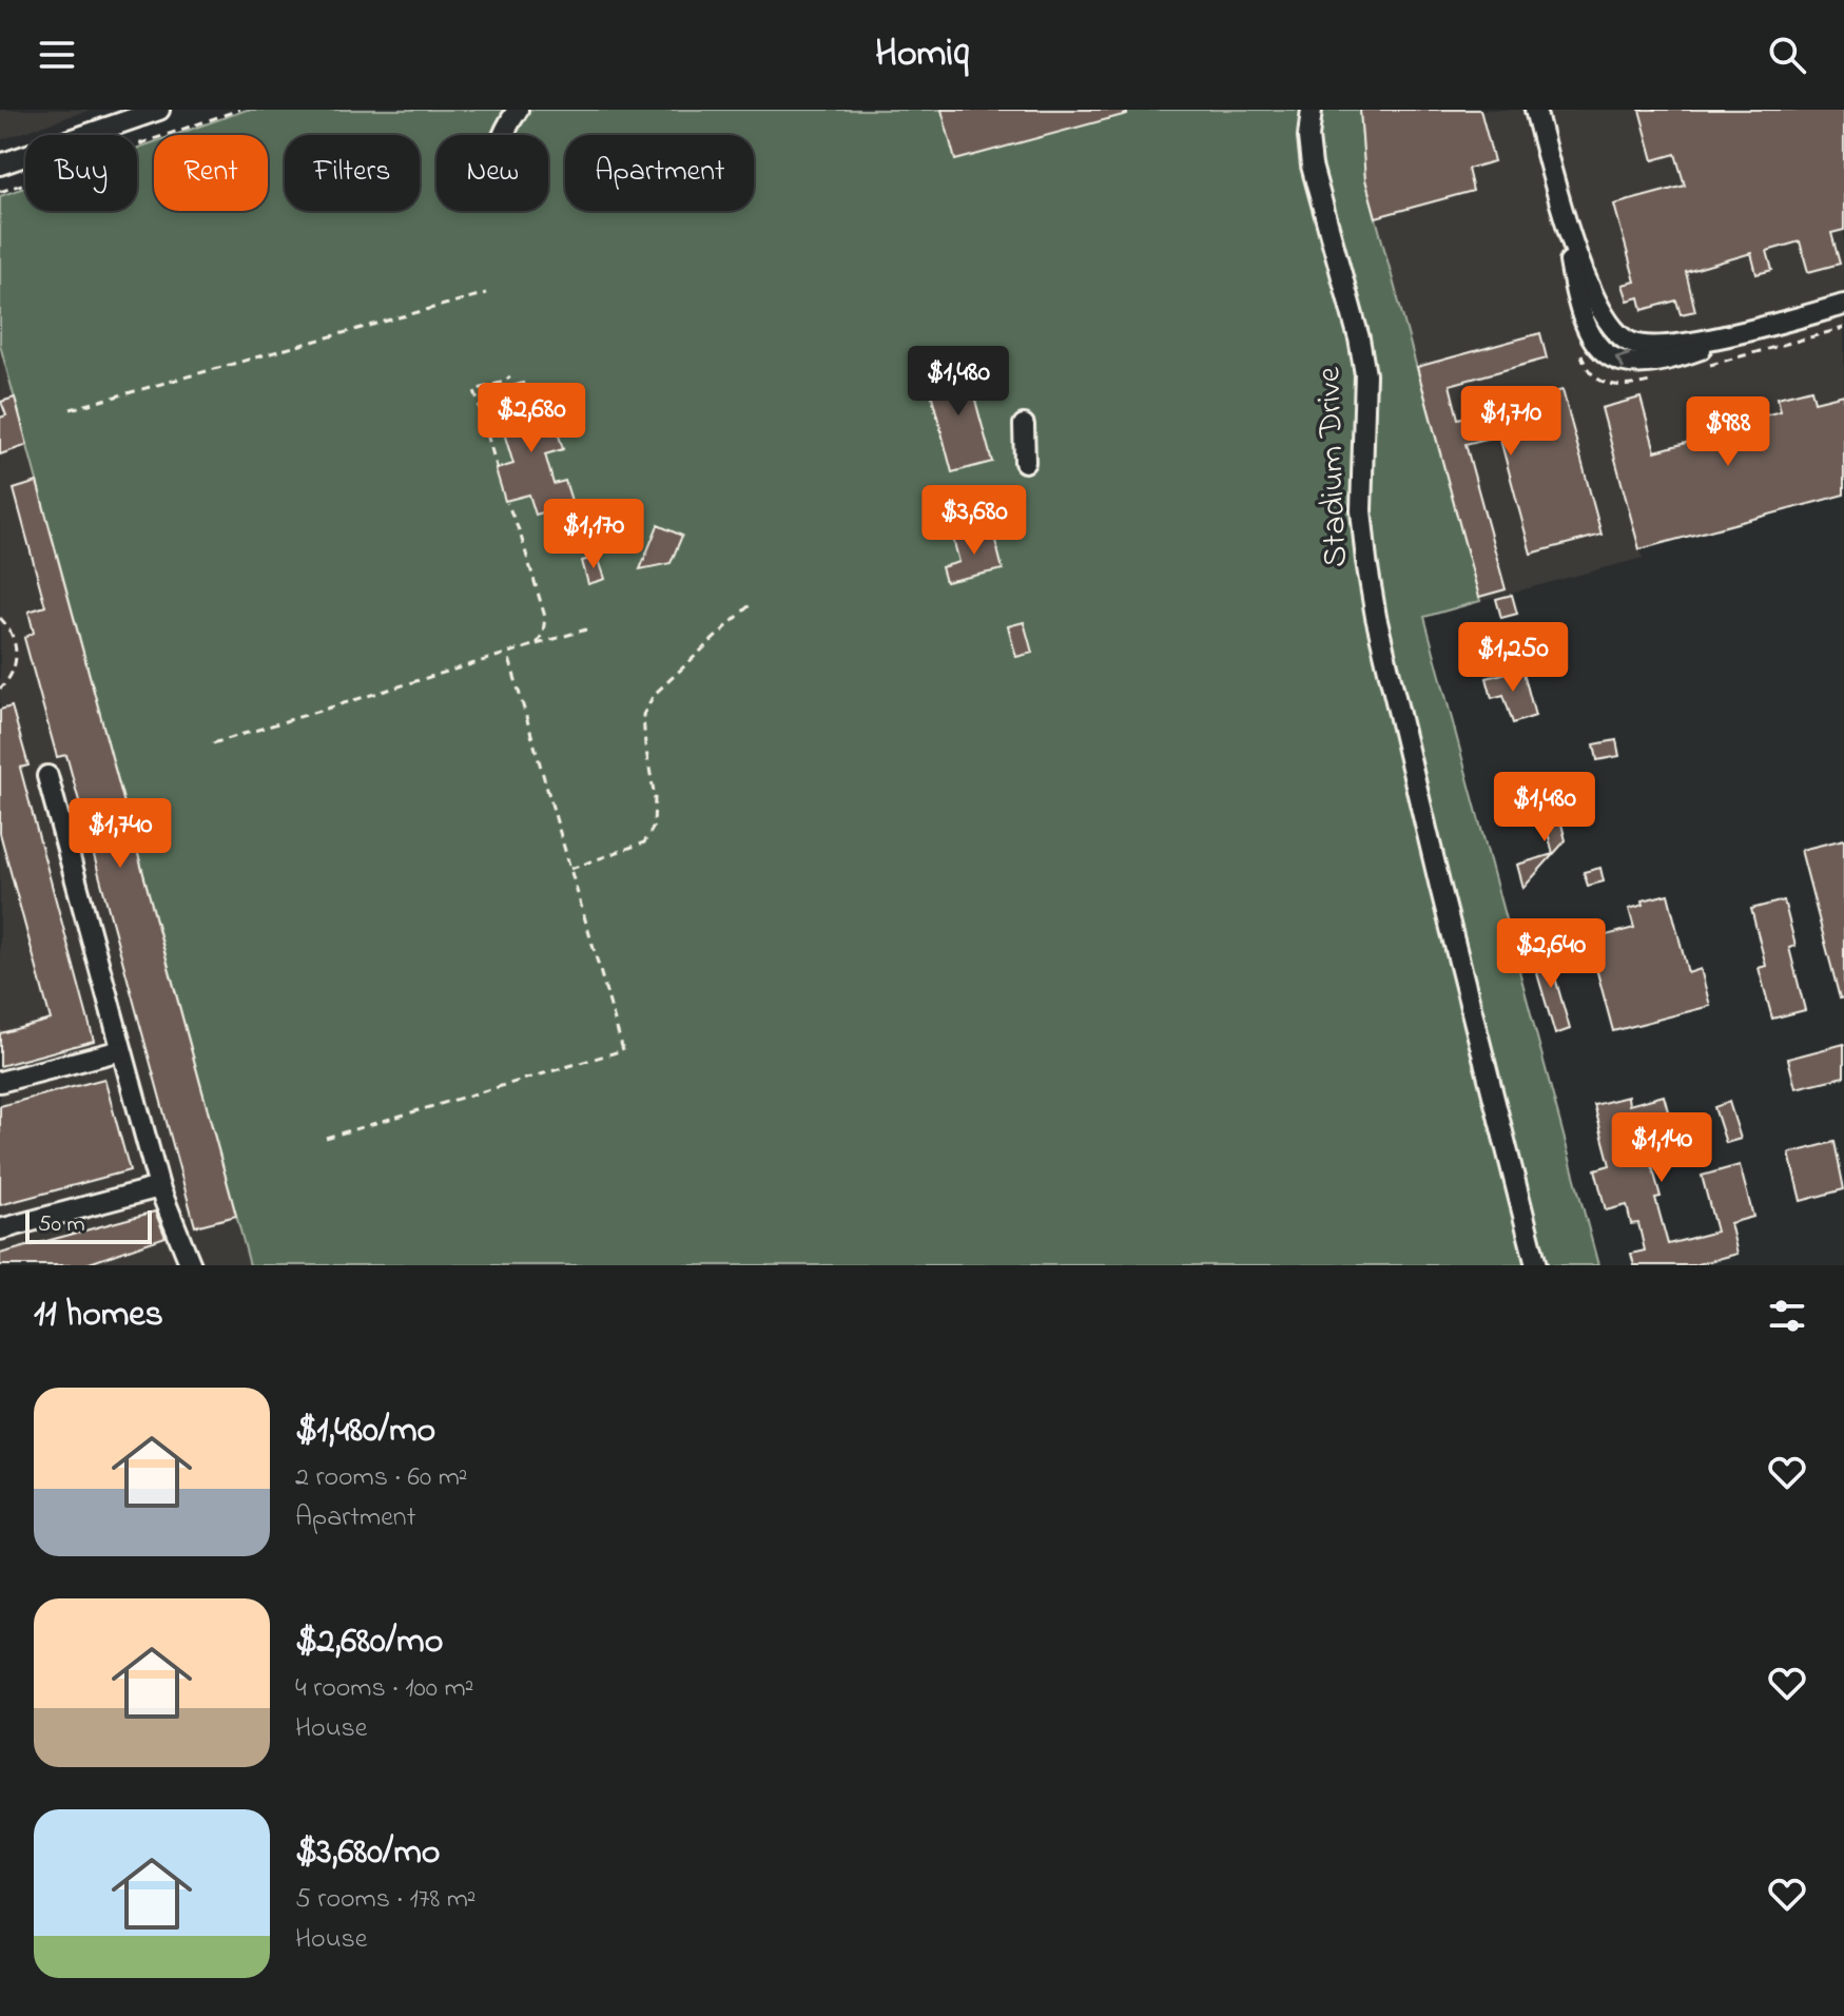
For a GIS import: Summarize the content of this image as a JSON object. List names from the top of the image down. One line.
{"streets":{"street":["Stadium Drive"]},"scale_bar":"50 m","page":{"header":"Homiq","chip":["Buy","Rent","Filters","New","Apartment"],"price":["$1,480","$2,680","$1,710","$988","$3,680","$1,170","$1,250","$1,480","$1,740","$2,640","$1,140"],"scale":"50 m","heading":"11 homes","list":[{"name":"$1,480/mo","note":"2 rooms · 60 m² · Apartment"},{"name":"$2,680/mo","note":"4 rooms · 100 m² · House"},{"name":"$3,680/mo","note":"5 rooms · 178 m² · House"}]}}
